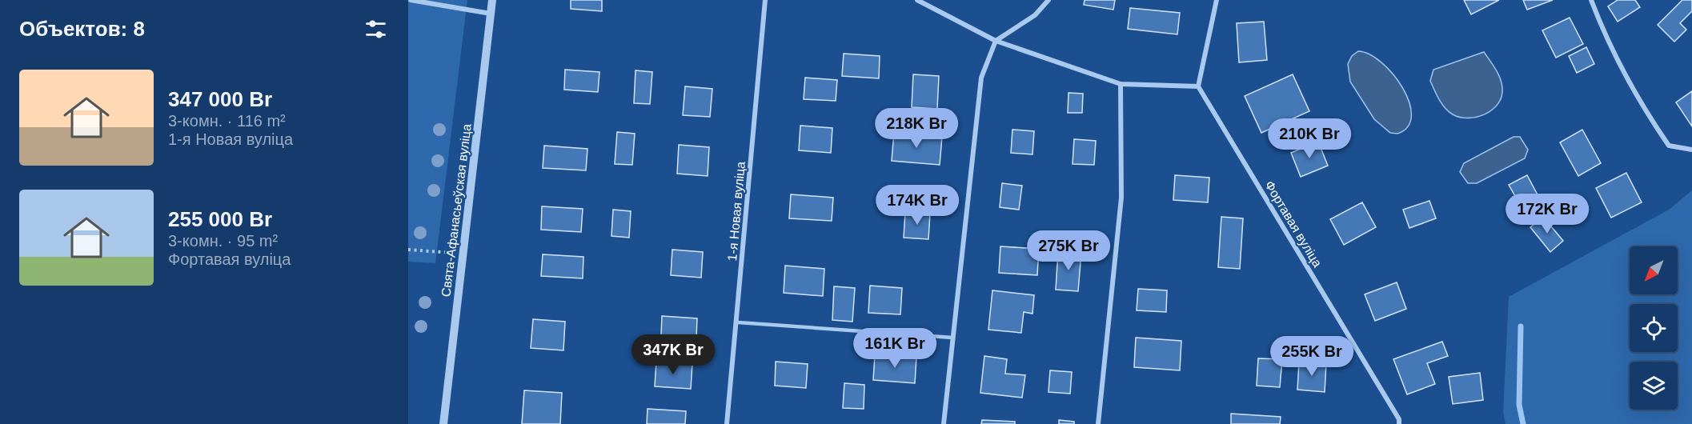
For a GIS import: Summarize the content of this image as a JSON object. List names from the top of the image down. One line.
{"streets":{"street":["Свята-Афанасьеўская вуліца","1-я Новая вуліца","Фортавая вуліца"]},"north":"bottom left","page":{"heading":"Объектов: 8","list":[{"name":"347 000 Br","note":"3-комн. · 116 m² · 1-я Новая вуліца"},{"name":"255 000 Br","note":"3-комн. · 95 m² · Фортавая вуліца"}],"price":["218K Br","210K Br","174K Br","172K Br","275K Br","161K Br","347K Br","255K Br"]}}
